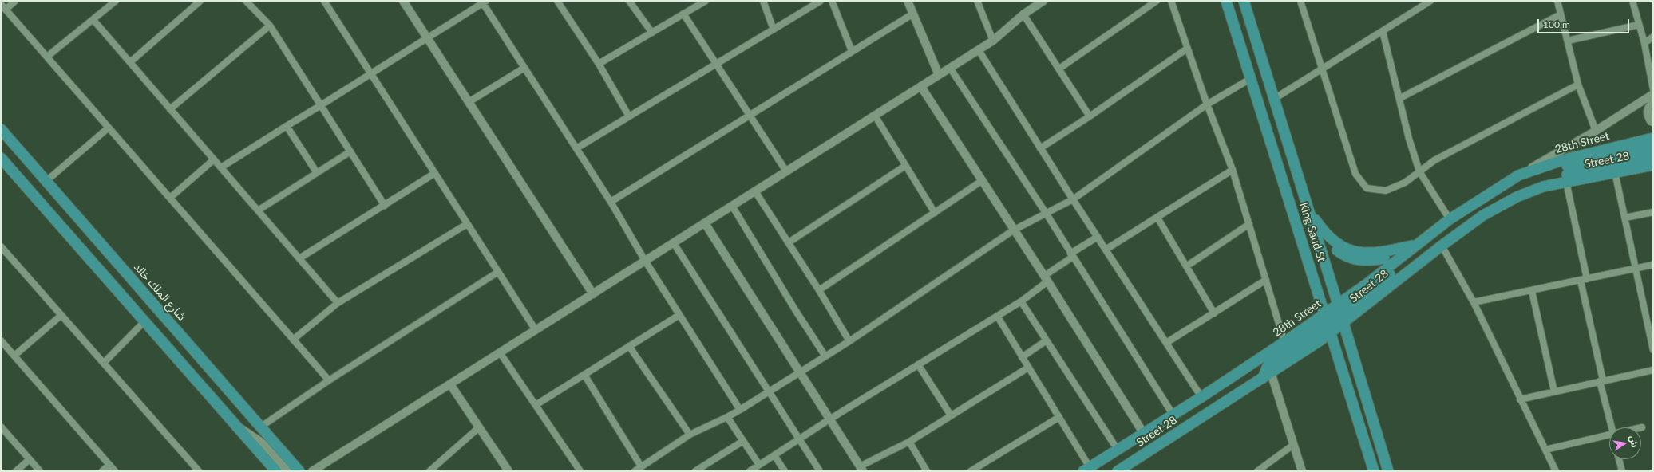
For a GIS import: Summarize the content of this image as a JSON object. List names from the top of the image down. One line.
{"streets":{"main road":["28th Street","Street 28","King Saud St","شارع الملك خالد"]},"crossings":[["28th Street","Street 28"],["28th Street","King Saud St"],["Street 28","King Saud St"]],"scale_bar":"100 m","north":"right"}
